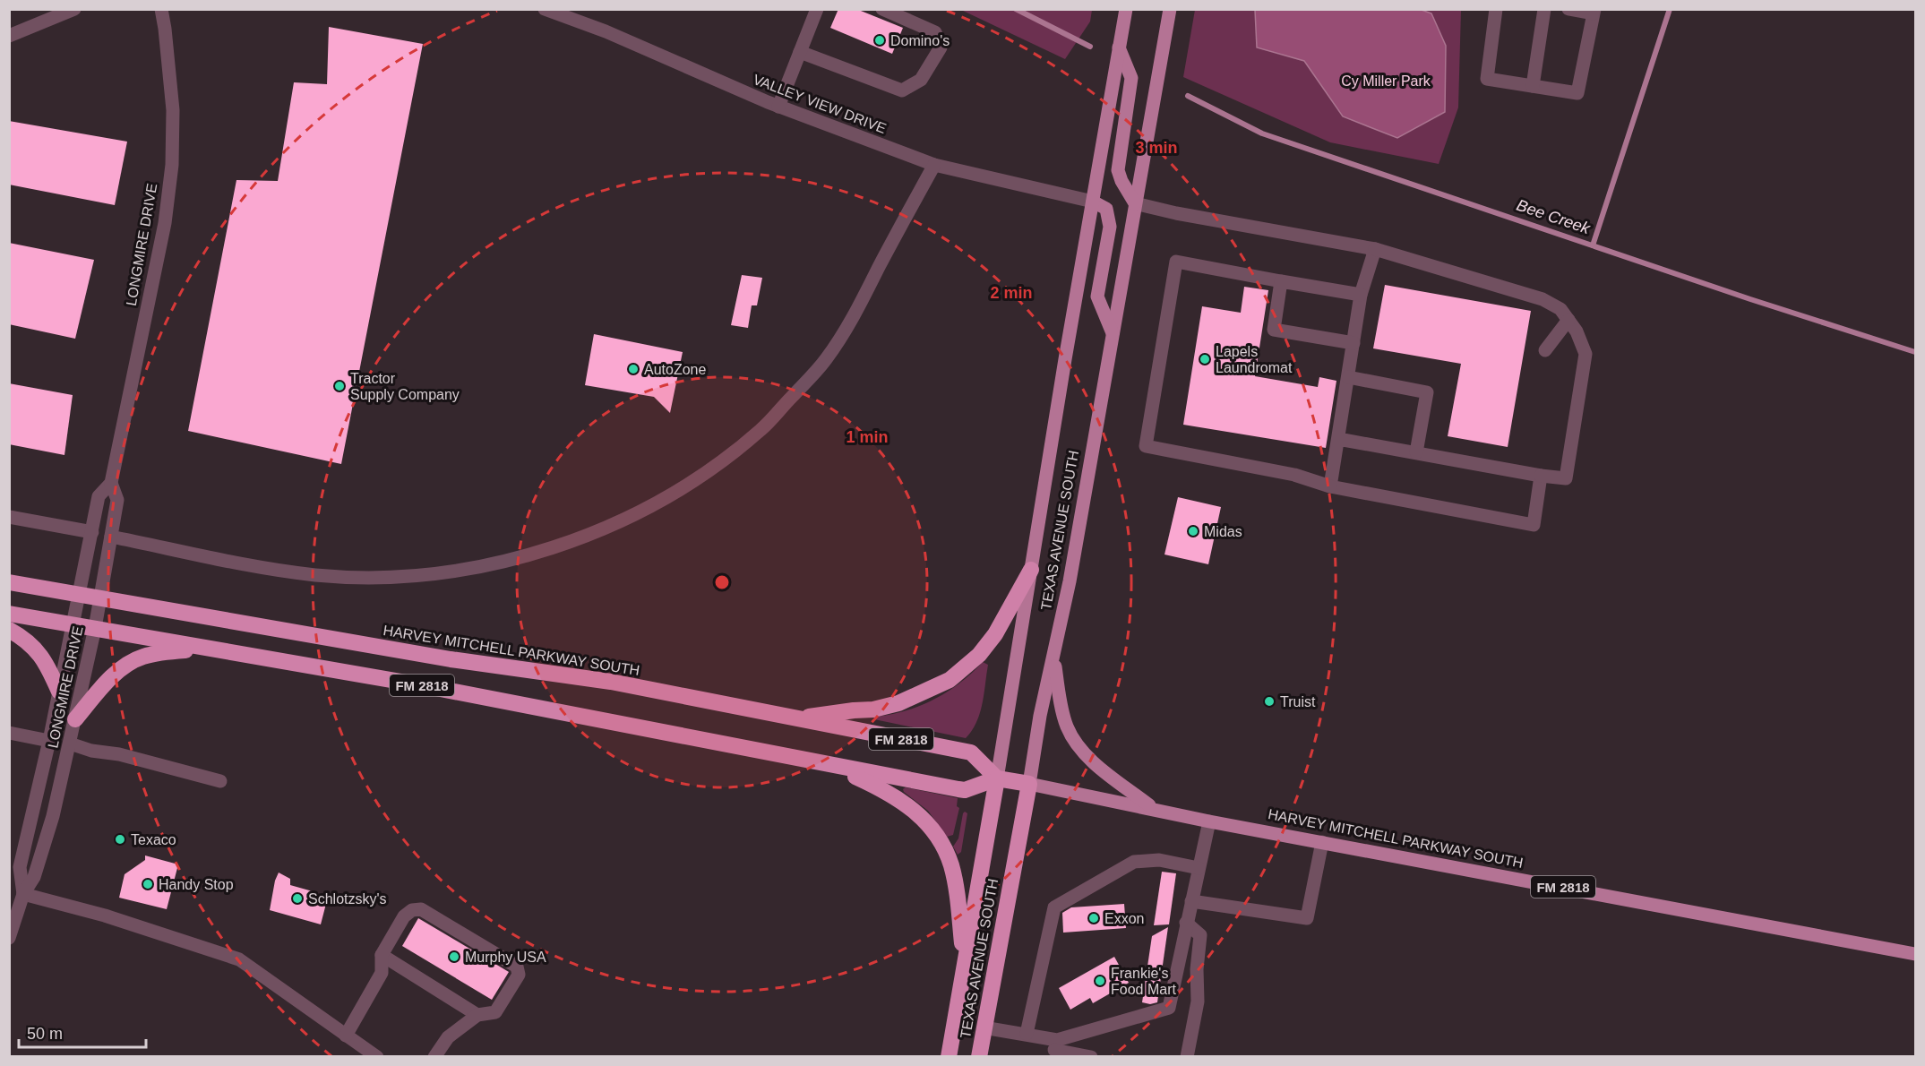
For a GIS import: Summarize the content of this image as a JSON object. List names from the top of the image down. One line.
{"streets":{"highway":["TEXAS AVENUE SOUTH","HARVEY MITCHELL PARKWAY SOUTH","FM 2818"],"street":["VALLEY VIEW DRIVE","LONGMIRE DRIVE"]},"crossings":[["VALLEY VIEW DRIVE","TEXAS AVENUE SOUTH"],["LONGMIRE DRIVE","HARVEY MITCHELL PARKWAY SOUTH"],["TEXAS AVENUE SOUTH","HARVEY MITCHELL PARKWAY SOUTH"]],"water":["Bee Creek"],"parks":["Cy Miller Park"],"places":["Domino's","Lapels Laundromat","AutoZone","Tractor Supply Company","Midas","Truist","Texaco","Handy Stop","Schlotzsky's","Exxon","Murphy USA","Frankie's Food Mart"],"scale_bar":"50 m","rings":["3 min","2 min","1 min"]}
